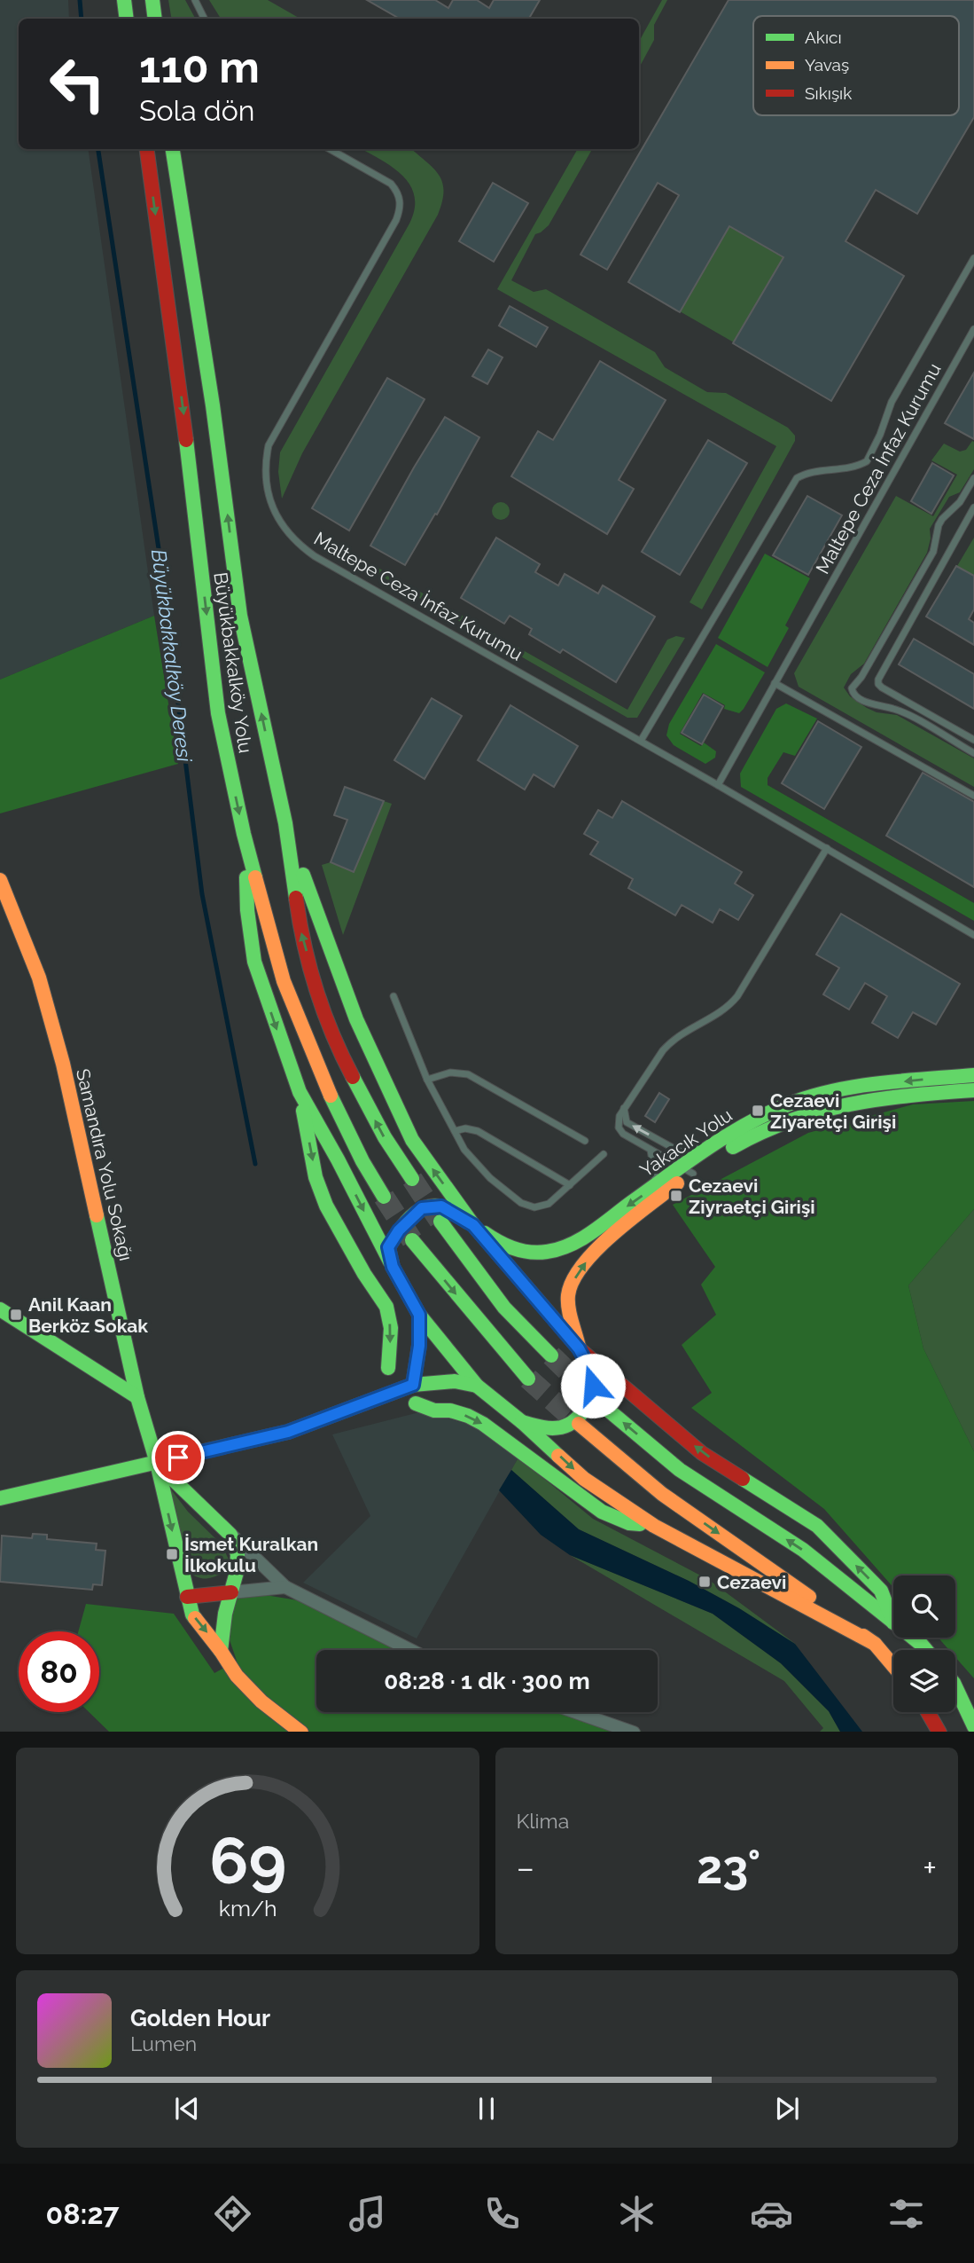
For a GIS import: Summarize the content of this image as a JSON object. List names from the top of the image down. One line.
{"streets":{"main road":["Büyükbakkalköy Yolu","Yakacık Yolu","Samandıra Yolu Sokağı"],"lane":["Maltepe Ceza İnfaz Kurumu"]},"water":["Büyükbakkalköy Deresi"],"places":{"transit":["Cezaevi Ziyaretçi Girişi","Cezaevi Ziyraetçi Girişi","Anil Kaan Berköz Sokak","İsmet Kuralkan İlkokulu","Cezaevi"]},"legend":["Akıcı","Yavaş","Sıkışık"],"page":{"turn":["110 m","Sola dön"],"limit":"80","trip":"08:28 · 1 dk · 300 m","tile":"Klima","heat":["−","23°","+"],"song":["Golden Hour","Lumen"],"tabs":"08:27","gauge":["69","km/h"]}}
